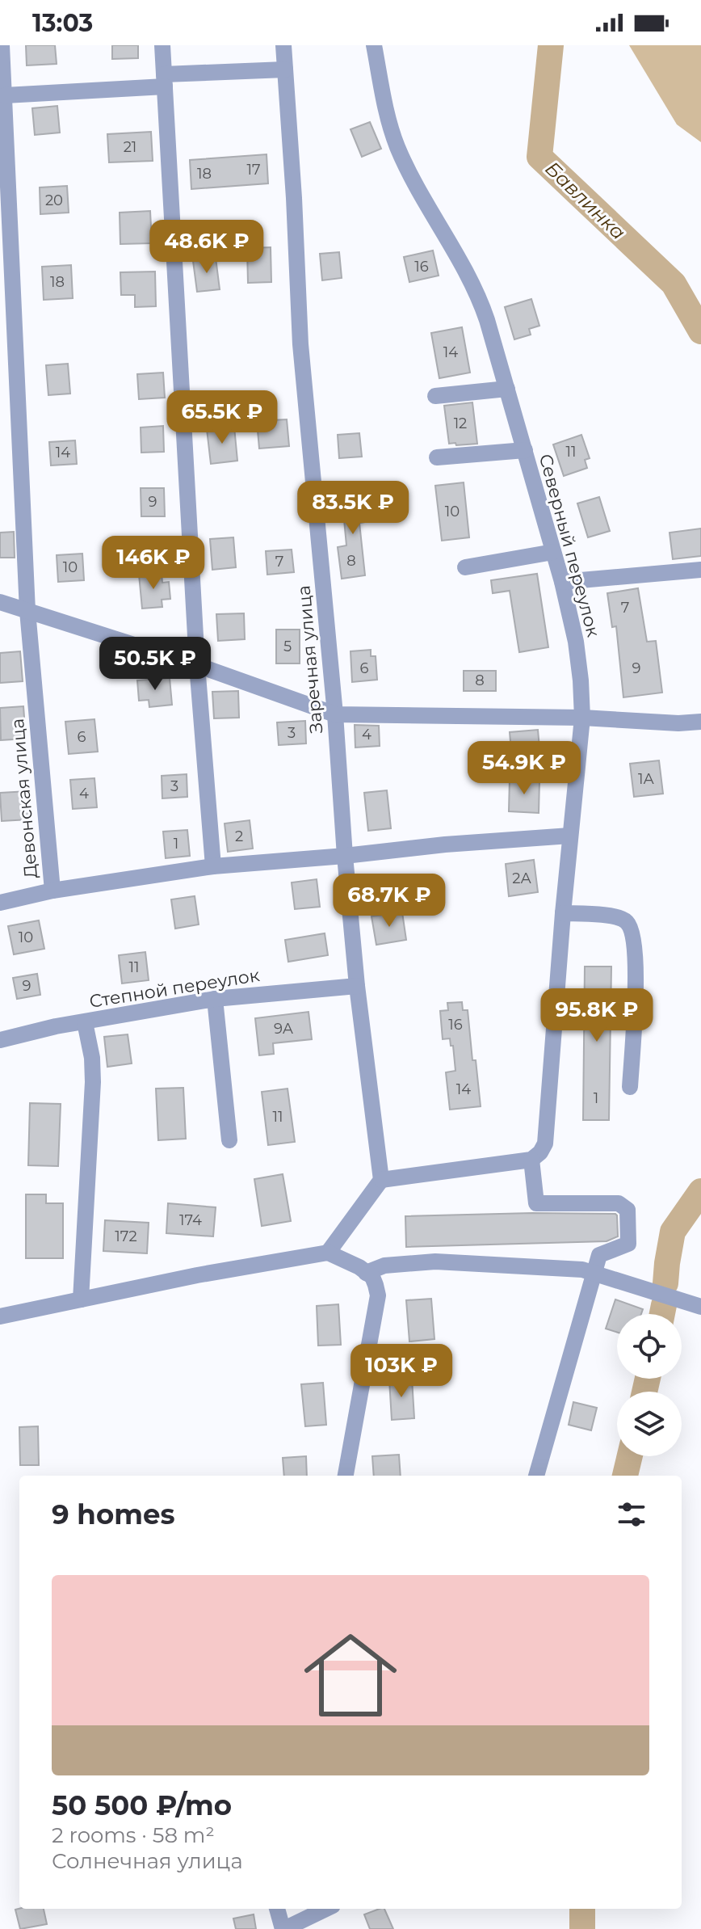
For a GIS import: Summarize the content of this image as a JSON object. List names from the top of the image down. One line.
{"streets":{"street":["Северный переулок","Заречная улица","Девонская улица","Степной переулок"]},"crossings":[["Заречная улица","Степной переулок"]],"water":["Бавлинка"],"house_numbers":["21","17","18","20","16","18","14","12","11","14","9","10","8","7","10","7","5","6","9","8","3","4","6","1А","3","4","2","1","2А","10","11","9","16","9А","14","1","11","174","172"],"page":{"status":"13:03","price":["48.6K ₽","65.5K ₽","83.5K ₽","146K ₽","50.5K ₽","54.9K ₽","68.7K ₽","95.8K ₽","103K ₽"],"heading":"9 homes","list":[{"name":"50 500 ₽/mo","note":"2 rooms · 58 m² · Солнечная улица"}]}}
